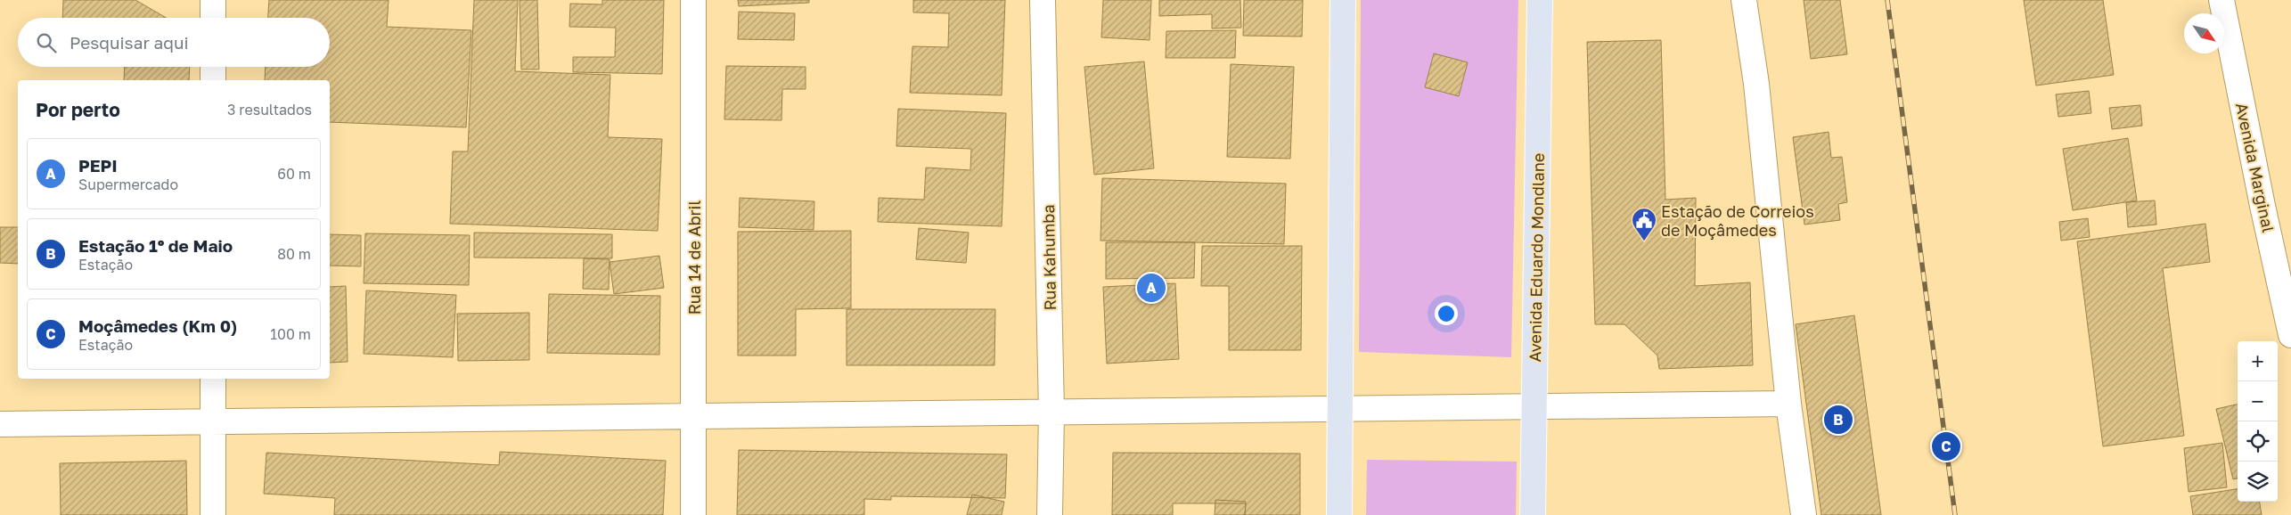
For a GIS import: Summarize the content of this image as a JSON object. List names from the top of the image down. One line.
{"streets":{"main road":["Avenida Eduardo Mondlane"],"street":["Avenida Marginal","Rua 14 de Abril","Rua Kahumba"]},"places":{"public building":["Estação de Correios de Moçâmedes"]},"north":"bottom right","page":{"search":"Pesquisar aqui","heading":["Por perto","3 resultados"],"list":[{"mark":"A","name":"PEPI","note":"Supermercado","value":"60 m"},{"mark":"B","name":"Estação 1º de Maio","note":"Estação","value":"80 m"},{"mark":"C","name":"Moçâmedes (Km 0)","note":"Estação","value":"100 m"}],"pins":["A","B","C"],"map_buttons":["+","−"]}}
